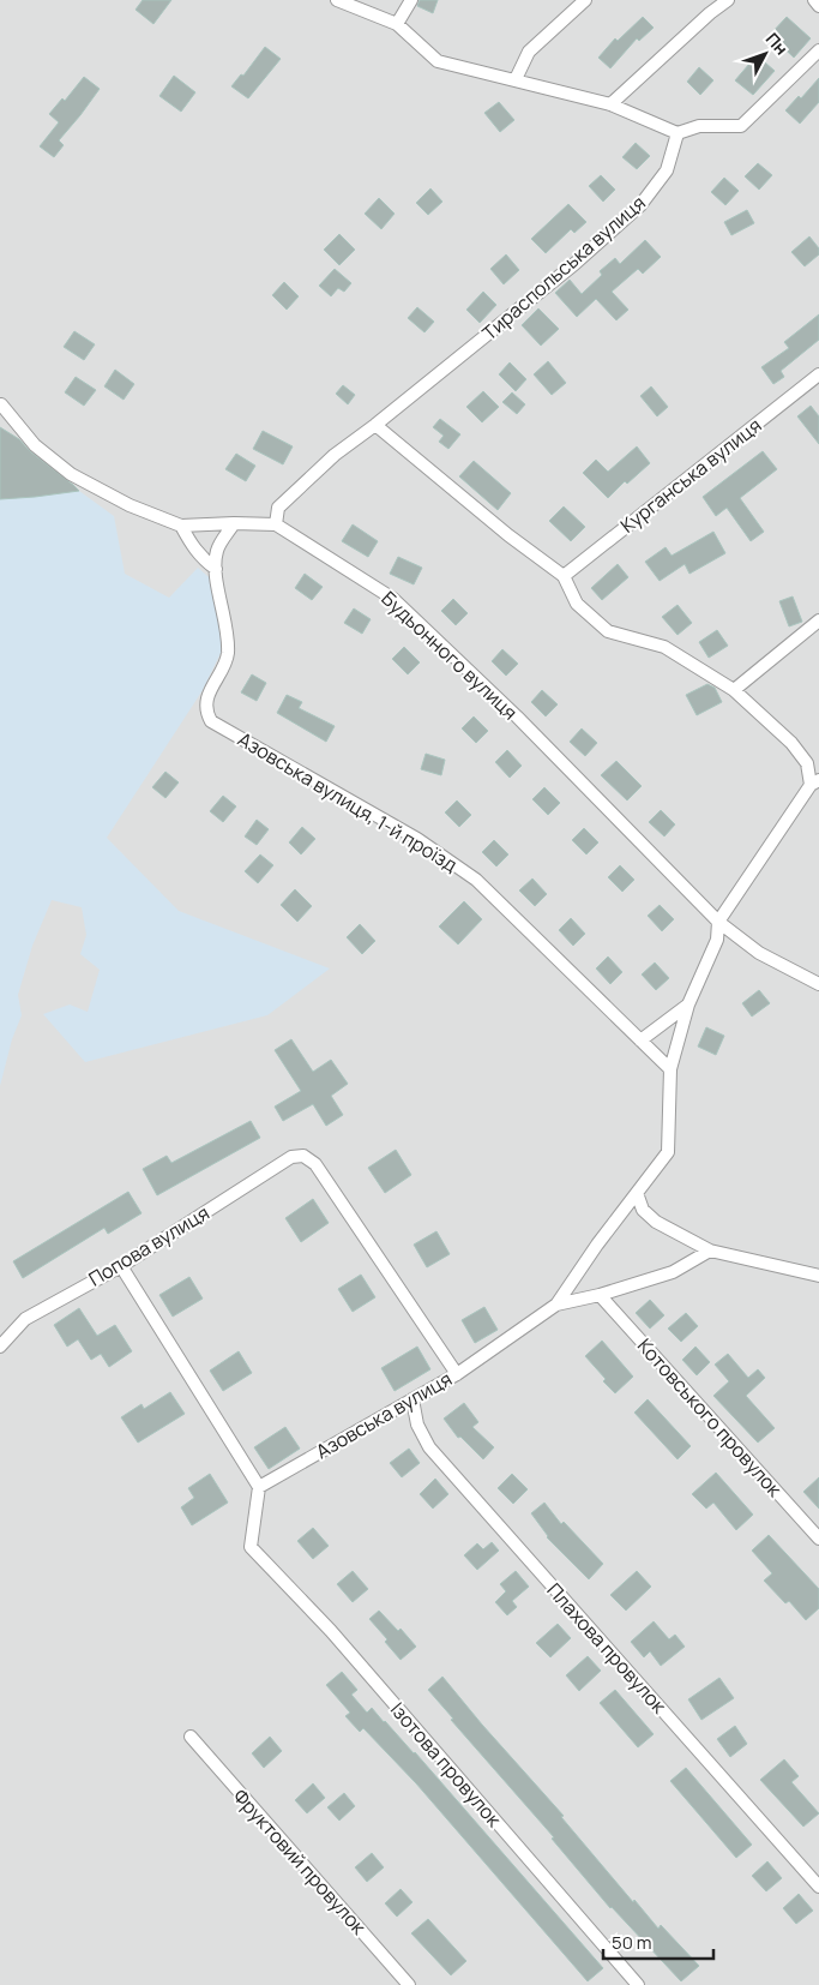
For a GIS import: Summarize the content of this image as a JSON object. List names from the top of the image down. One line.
{"streets":{"street":["Тираспольська вулиця","Курганська вулиця","Будьонного вулиця","Азовська вулиця, 1-й проїзд","Попова вулиця","Азовська вулиця","Котовського провулок","Плахова провулок","Ізотова провулок","Фруктовий провулок"]},"crossings":[["Тираспольська вулиця","Будьонного вулиця"],["Попова вулиця","Азовська вулиця"],["Азовська вулиця","Плахова провулок"],["Азовська вулиця","Ізотова провулок"]],"scale_bar":"50 m","north":"top right"}
